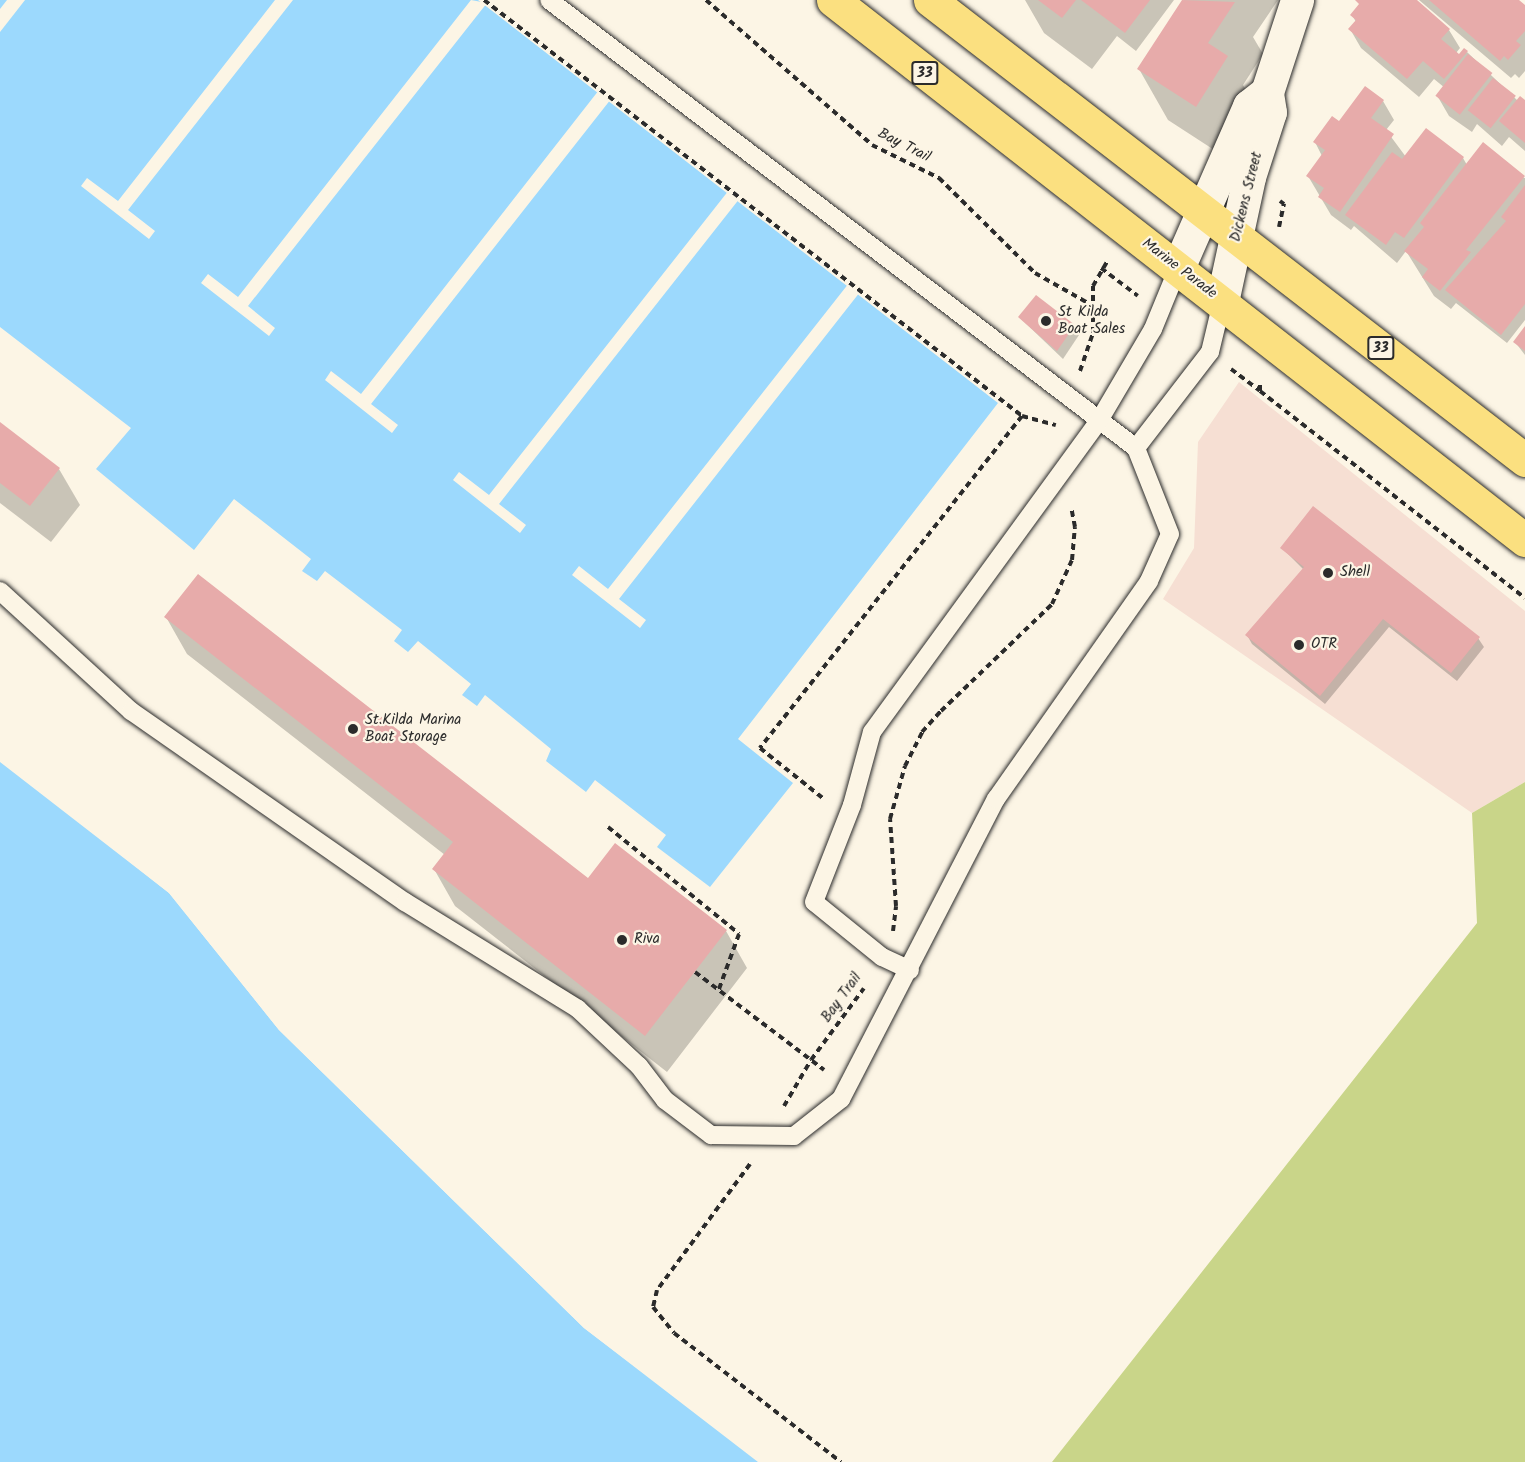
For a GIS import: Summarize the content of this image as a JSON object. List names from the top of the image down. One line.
{"streets":{"main road":["33","Marine Parade"],"street":["Dickens Street"],"path":["Bay Trail"]},"crossings":[["33","Dickens Street"],["Dickens Street","Marine Parade"]],"places":["St Kilda Boat Sales","Shell","OTR","St.Kilda Marina Boat Storage","Riva"]}
